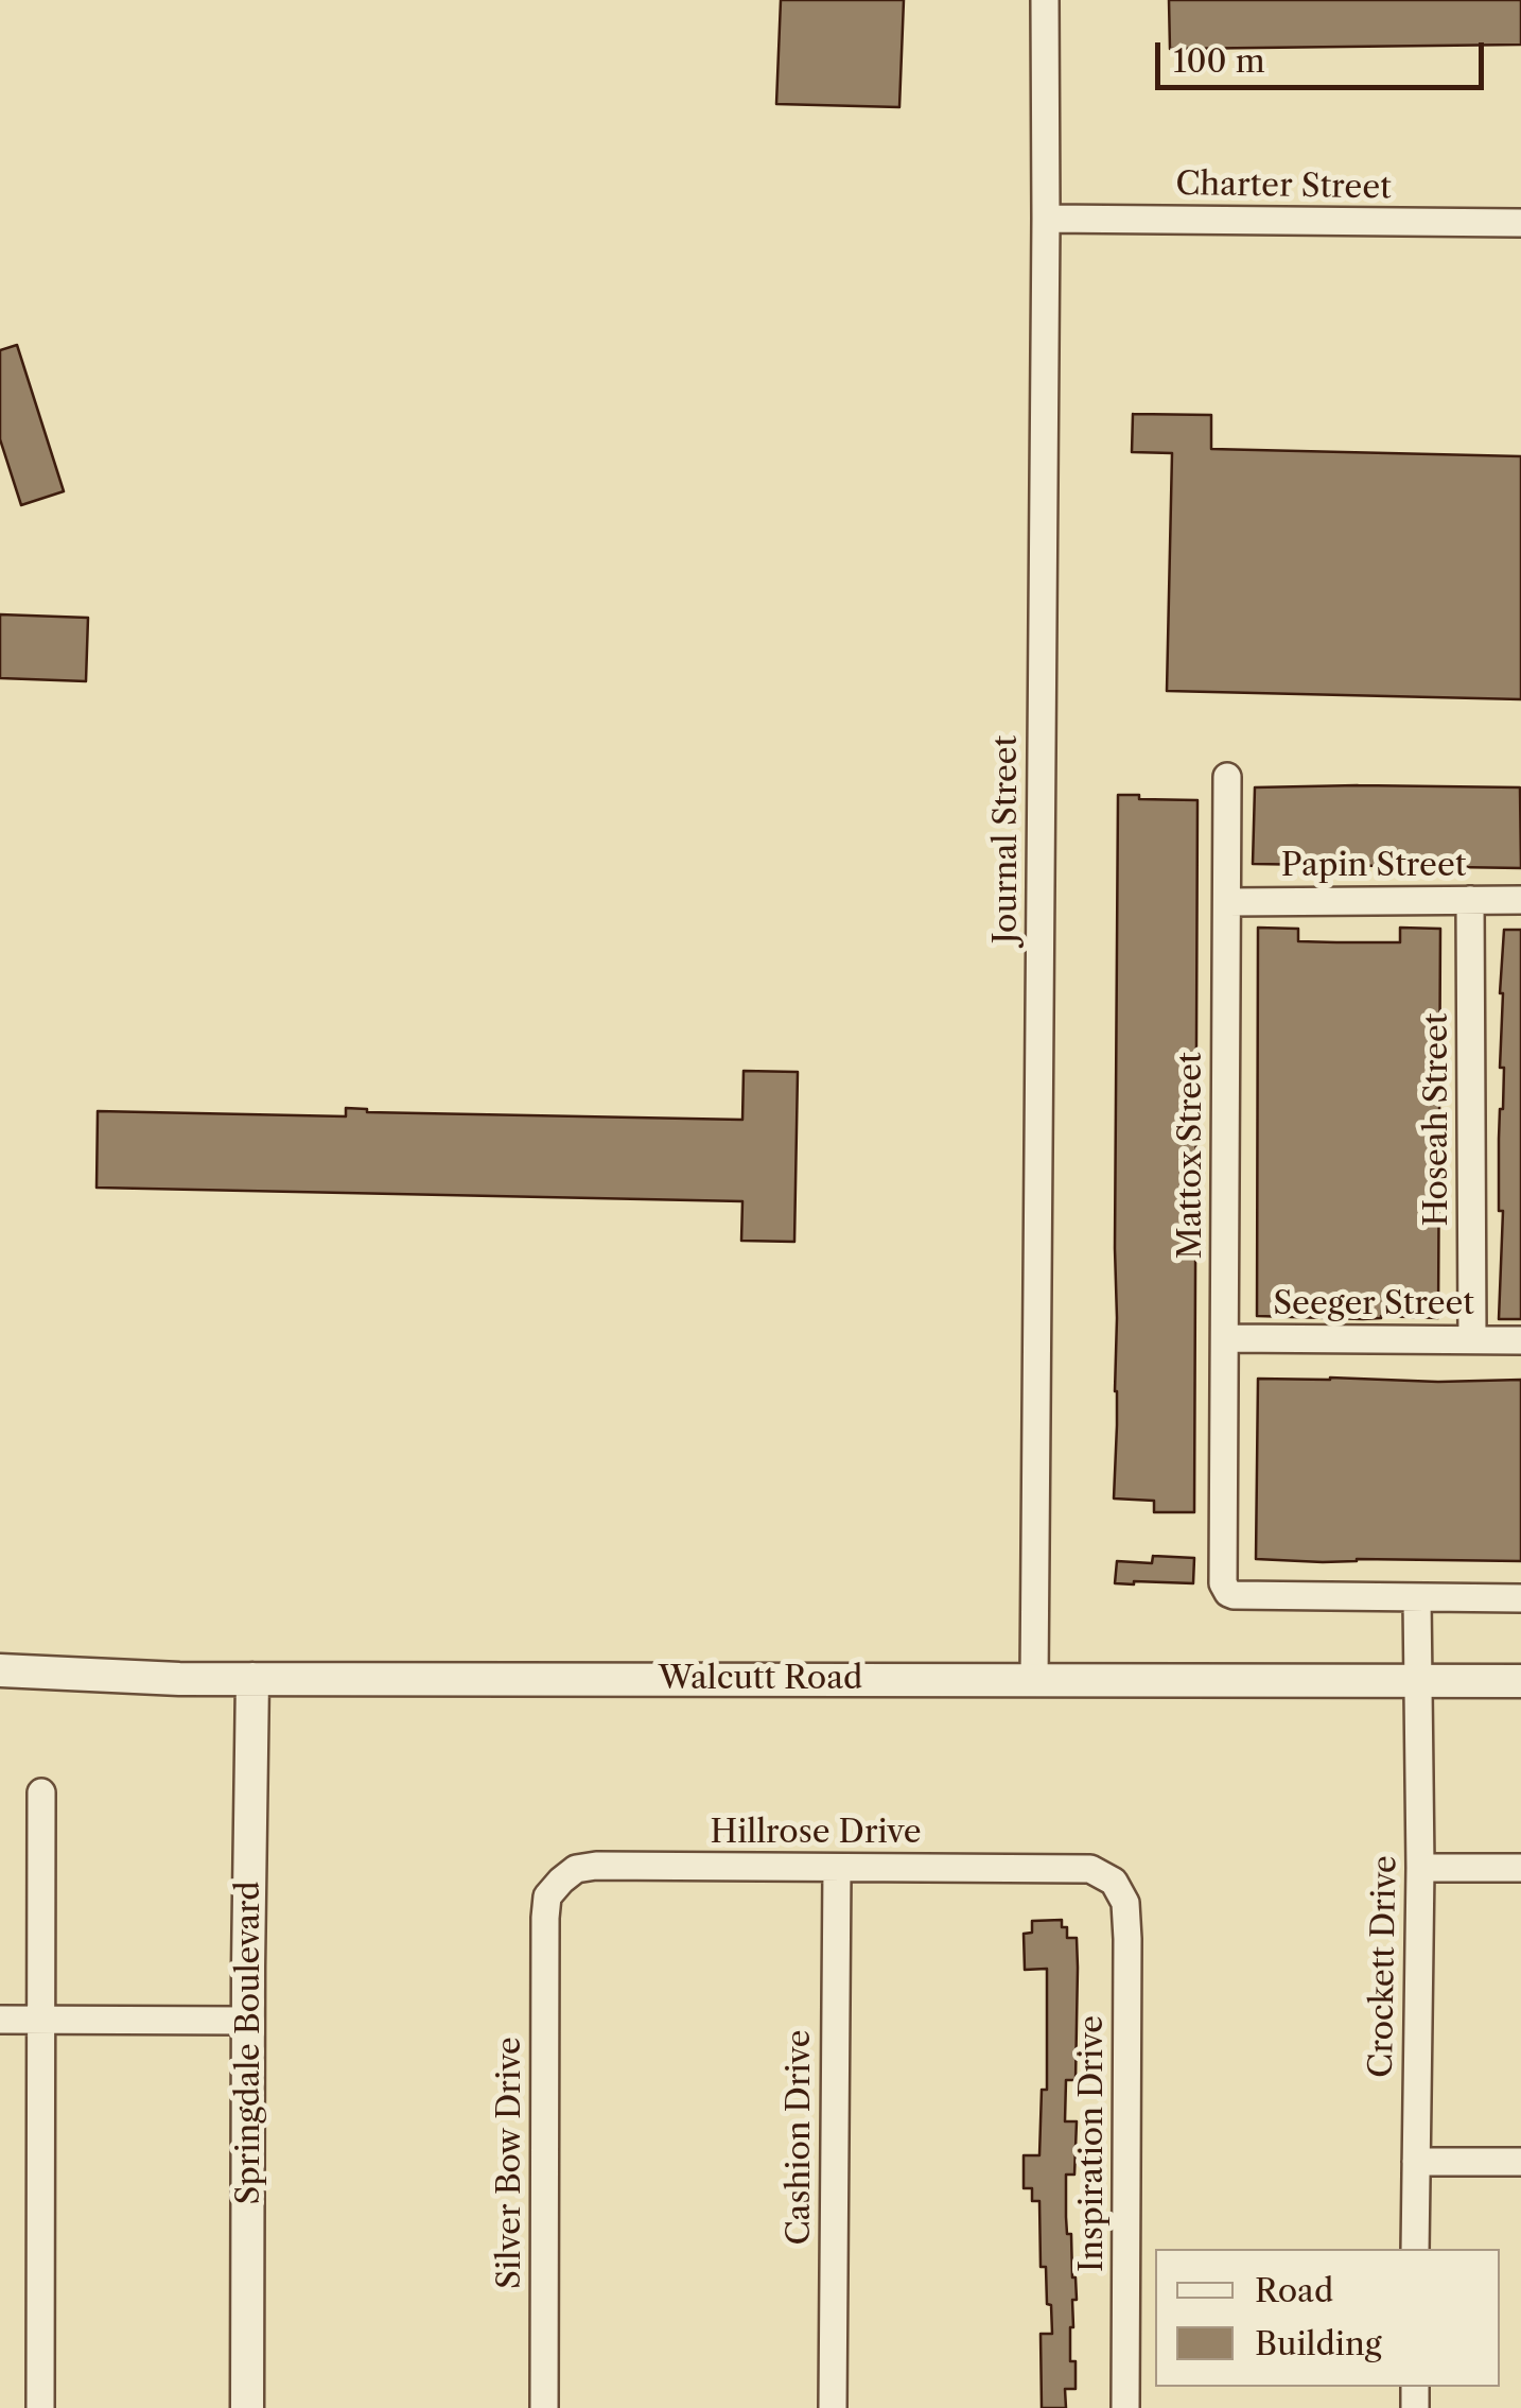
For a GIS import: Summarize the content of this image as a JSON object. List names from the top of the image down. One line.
{"streets":{"street":["Charter Street","Journal Street","Papin Street","Hoseah Street","Mattox Street","Seeger Street","Walcutt Road","Hillrose Drive","Crockett Drive","Springdale Boulevard","Cashion Drive","Inspiration Drive","Silver Bow Drive"]},"crossings":[["Charter Street","Journal Street"],["Journal Street","Walcutt Road"],["Papin Street","Hoseah Street"],["Papin Street","Mattox Street"],["Hoseah Street","Seeger Street"],["Mattox Street","Seeger Street"],["Mattox Street","Crockett Drive"],["Walcutt Road","Crockett Drive"],["Walcutt Road","Springdale Boulevard"],["Hillrose Drive","Cashion Drive"],["Hillrose Drive","Inspiration Drive"],["Hillrose Drive","Silver Bow Drive"]],"legend":["Road","Building"],"scale_bar":"100 m"}
